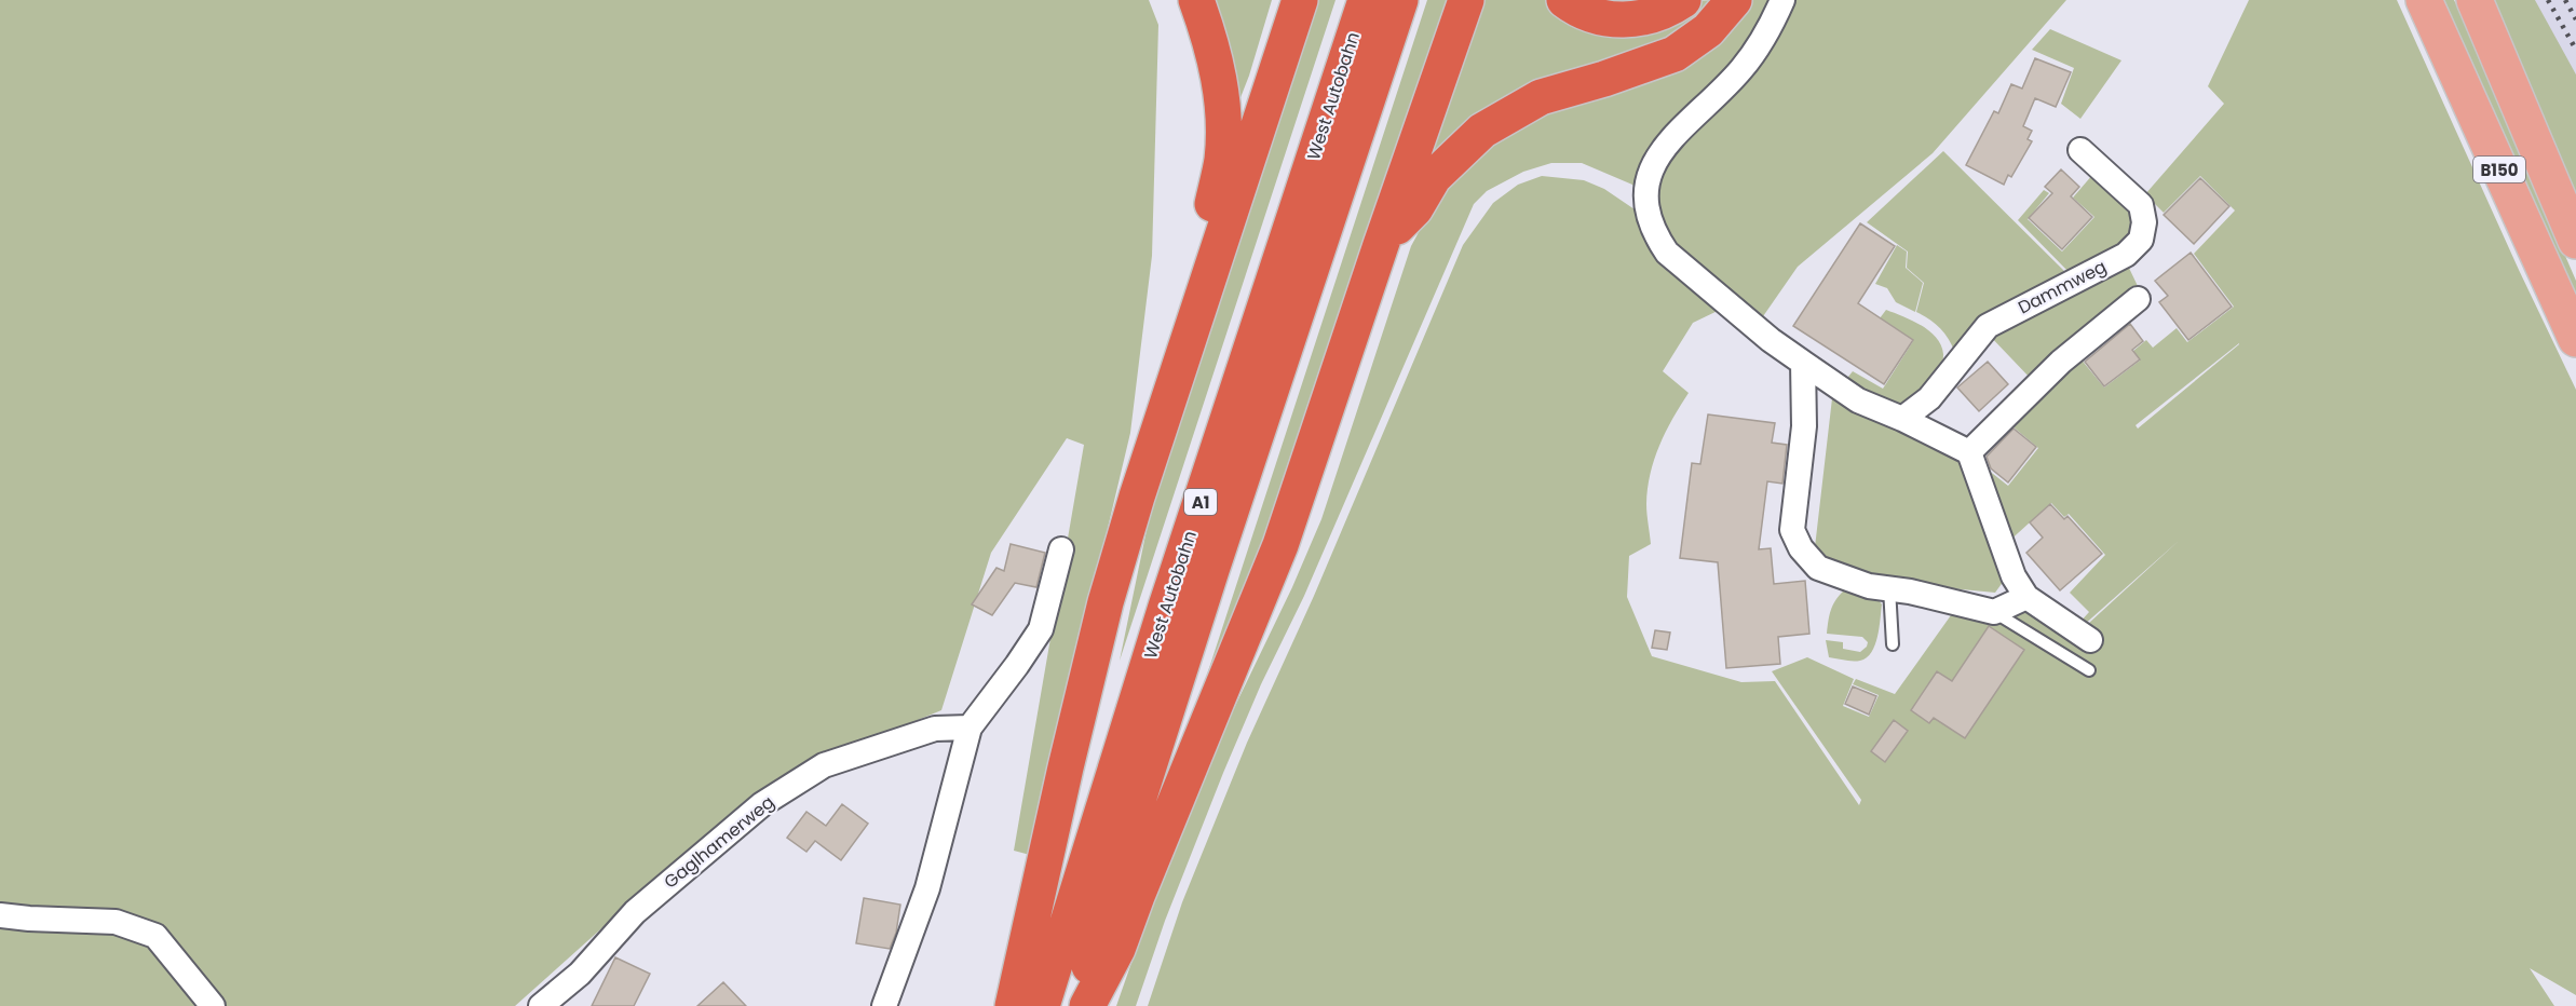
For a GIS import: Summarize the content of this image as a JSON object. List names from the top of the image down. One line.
{"streets":{"highway":["West Autobahn","A1"],"main road":["B150"],"street":["Dammweg","Gaglhamerweg"]}}
